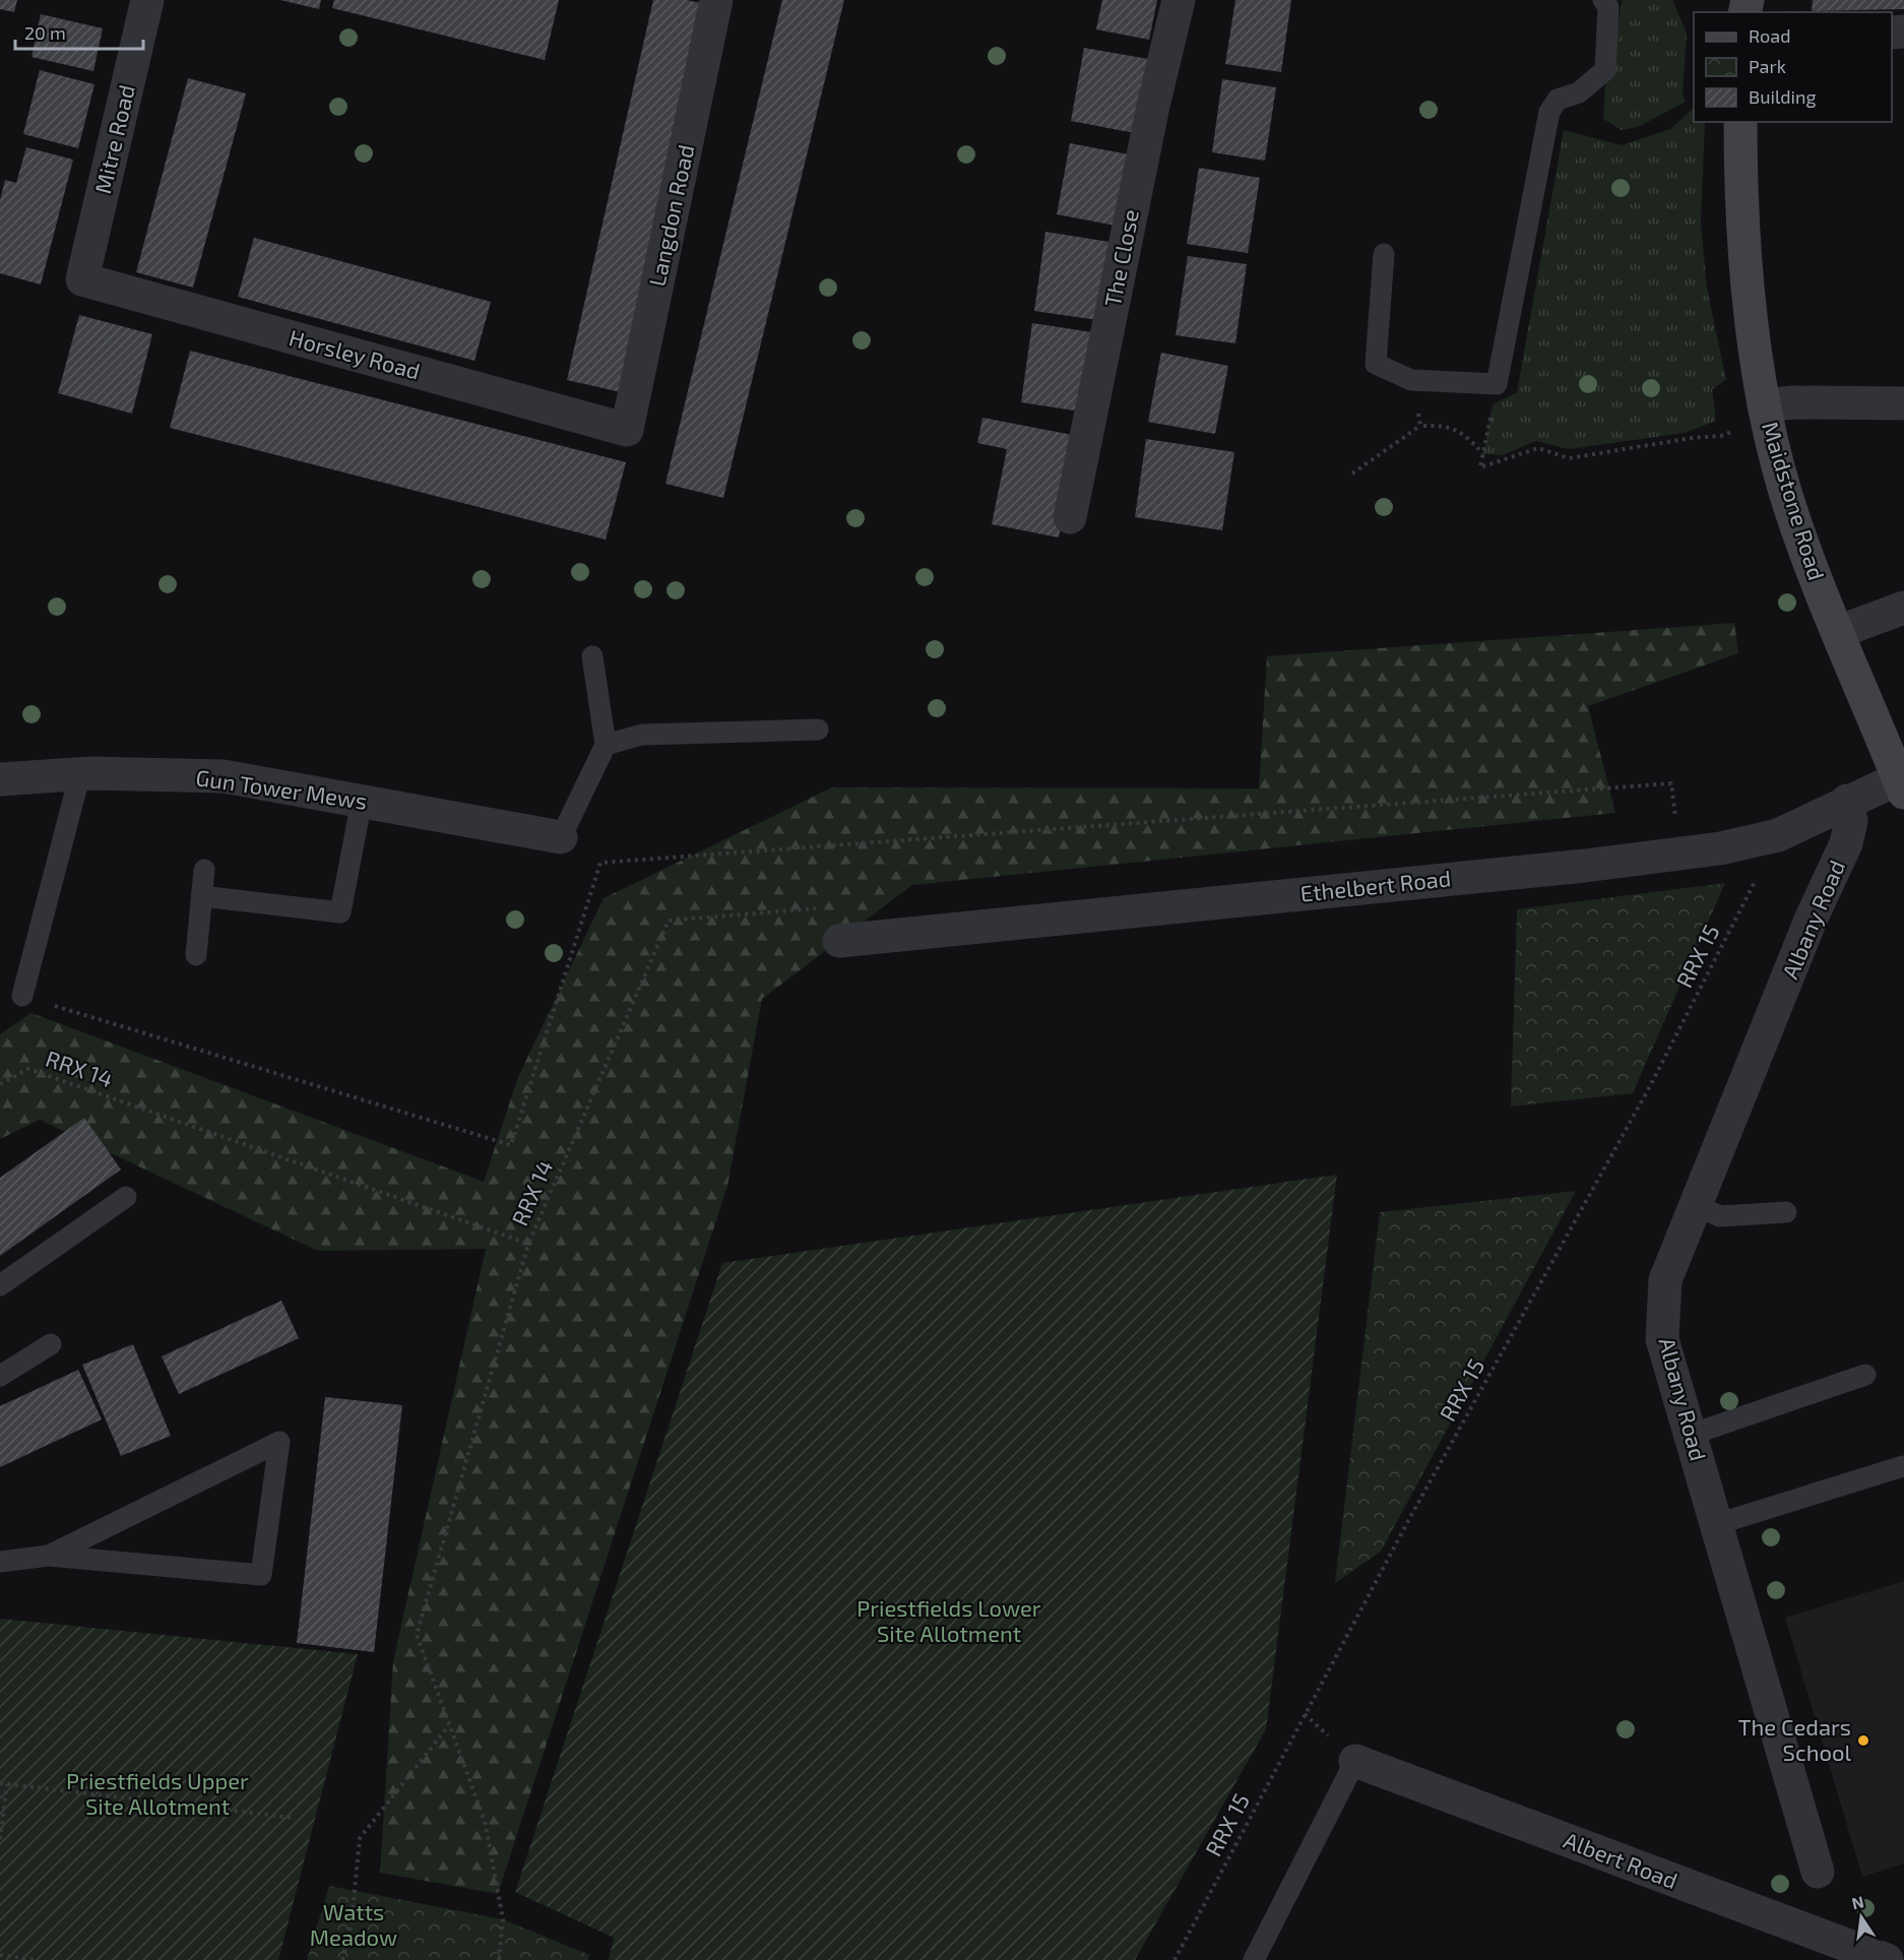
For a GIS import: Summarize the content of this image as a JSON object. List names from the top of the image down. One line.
{"streets":{"main road":["Maidstone Road"],"street":["Mitre Road","Langdon Road","The Close","Horsley Road","Gun Tower Mews","Ethelbert Road","Albany Road","Albert Road"],"path":["RRX 15","RRX 14"]},"crossings":[["Mitre Road","Horsley Road"],["Langdon Road","Horsley Road"],["Maidstone Road","Ethelbert Road"],["Ethelbert Road","Albany Road"],["Ethelbert Road","RRX 15"]],"parks":["Priestfields Lower Site Allotment","Priestfields Upper Site Allotment","Watts Meadow"],"places":["The Cedars School"],"legend":["Road","Park","Building"],"scale_bar":"20 m","north":"top"}
